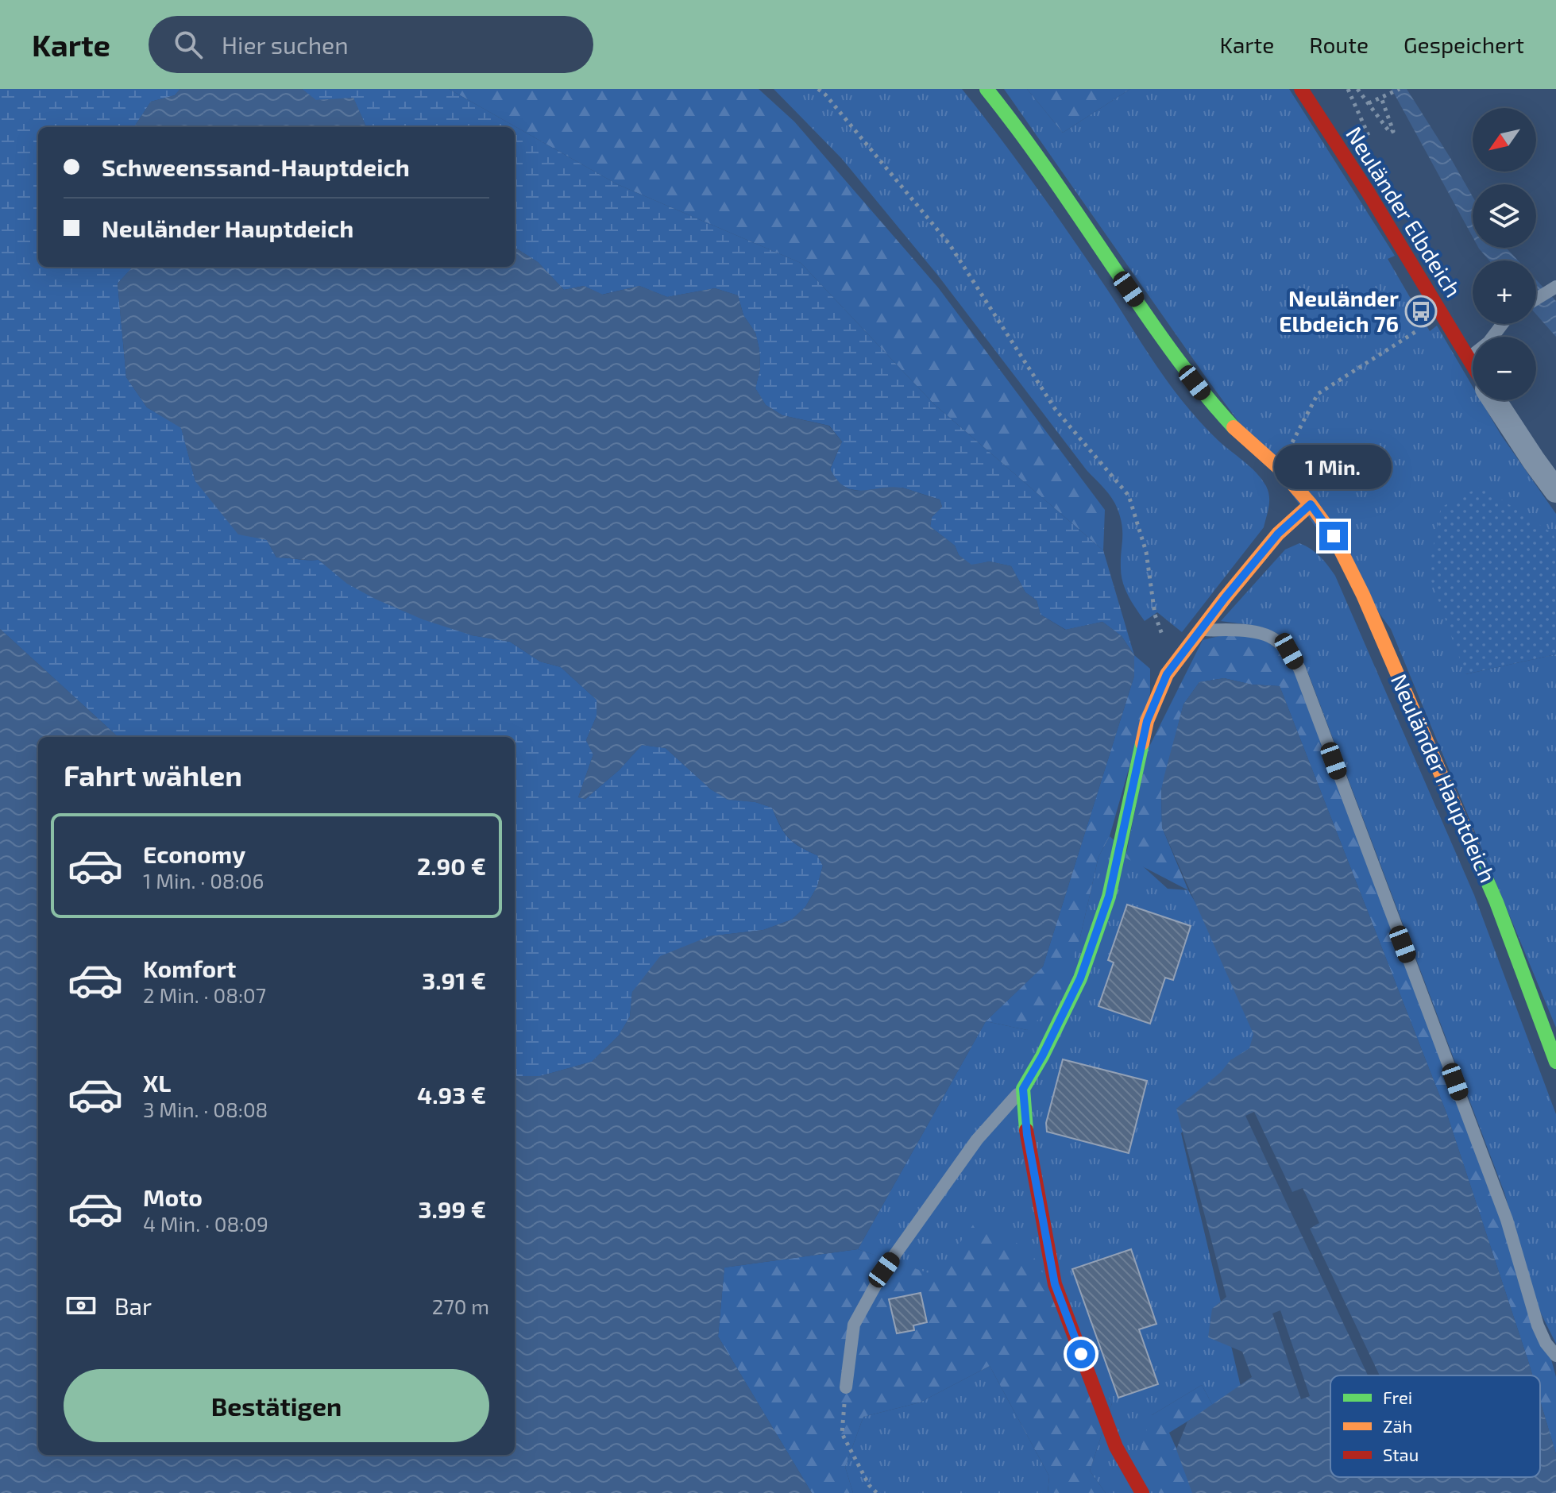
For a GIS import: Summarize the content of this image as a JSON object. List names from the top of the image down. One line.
{"streets":{"street":["Neuländer Elbdeich","Neuländer Hauptdeich"]},"places":{"bus stop":["Neuländer Elbdeich 76"]},"legend":["Frei","Zäh","Stau"],"north":"bottom left","page":{"header":"Karte","search":"Hier suchen","nav":["Karte","Route","Gespeichert"],"map_buttons":["+","−"],"banner":["Schweenssand-Hauptdeich","Neuländer Hauptdeich"],"bubble":"1 Min.","heading":"Fahrt wählen","list":[{"name":"Economy","note":"1 Min. · 08:06","value":"2.90 €"},{"name":"Komfort","note":"2 Min. · 08:07","value":"3.91 €"},{"name":"XL","note":"3 Min. · 08:08","value":"4.93 €"},{"name":"Moto","note":"4 Min. · 08:09","value":"3.99 €"}],"pay":["Bar","270 m"],"buttons":"Bestätigen"}}
